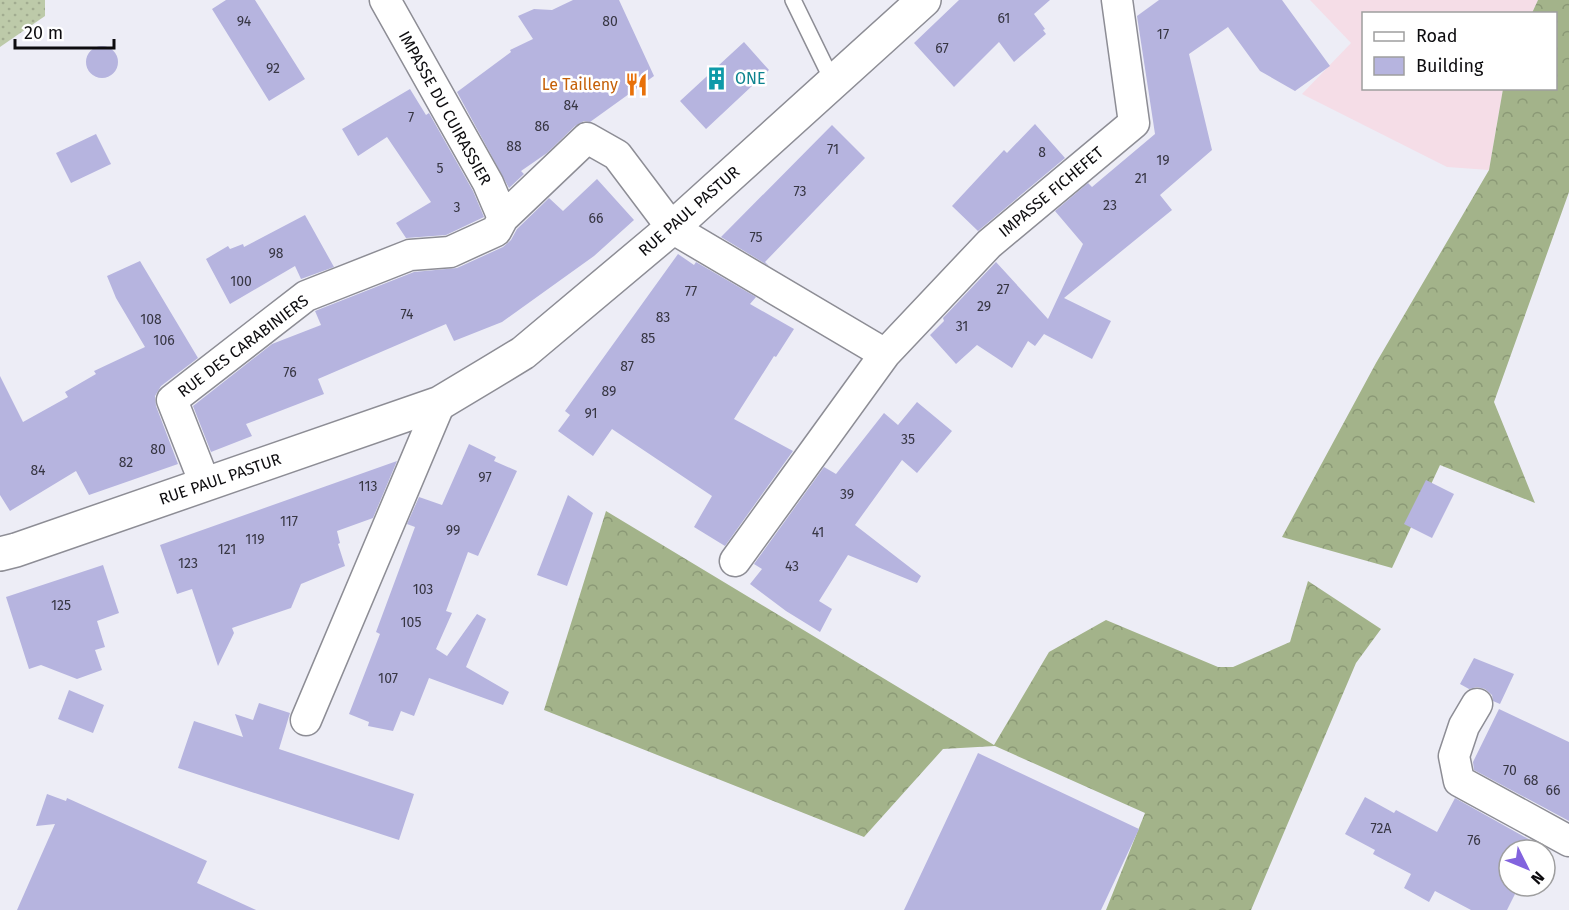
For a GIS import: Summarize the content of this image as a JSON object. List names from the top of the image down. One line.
{"streets":{"street":["IMPASSE DU CUIRASSIER","IMPASSE FICHEFET","RUE PAUL PASTUR","RUE DES CARABINIERS"]},"crossings":[["IMPASSE DU CUIRASSIER","RUE DES CARABINIERS"],["RUE PAUL PASTUR","RUE DES CARABINIERS"]],"places":{"building":["ONE"],"restaurant":["Le Tailleny"]},"house_numbers":["61","94","80","17","67","92","84","7","86","88","71","8","19","5","21","73","23","3","66","75","98","100","27","77","29","74","83","108","31","85","106","87","76","89","91","35","80","82","84","97","113","39","117","99","41","119","121","123","43","103","125","105","107","70","68","66","72A","76"],"legend":["Road","Building"],"scale_bar":"20 m","north":"bottom right"}
